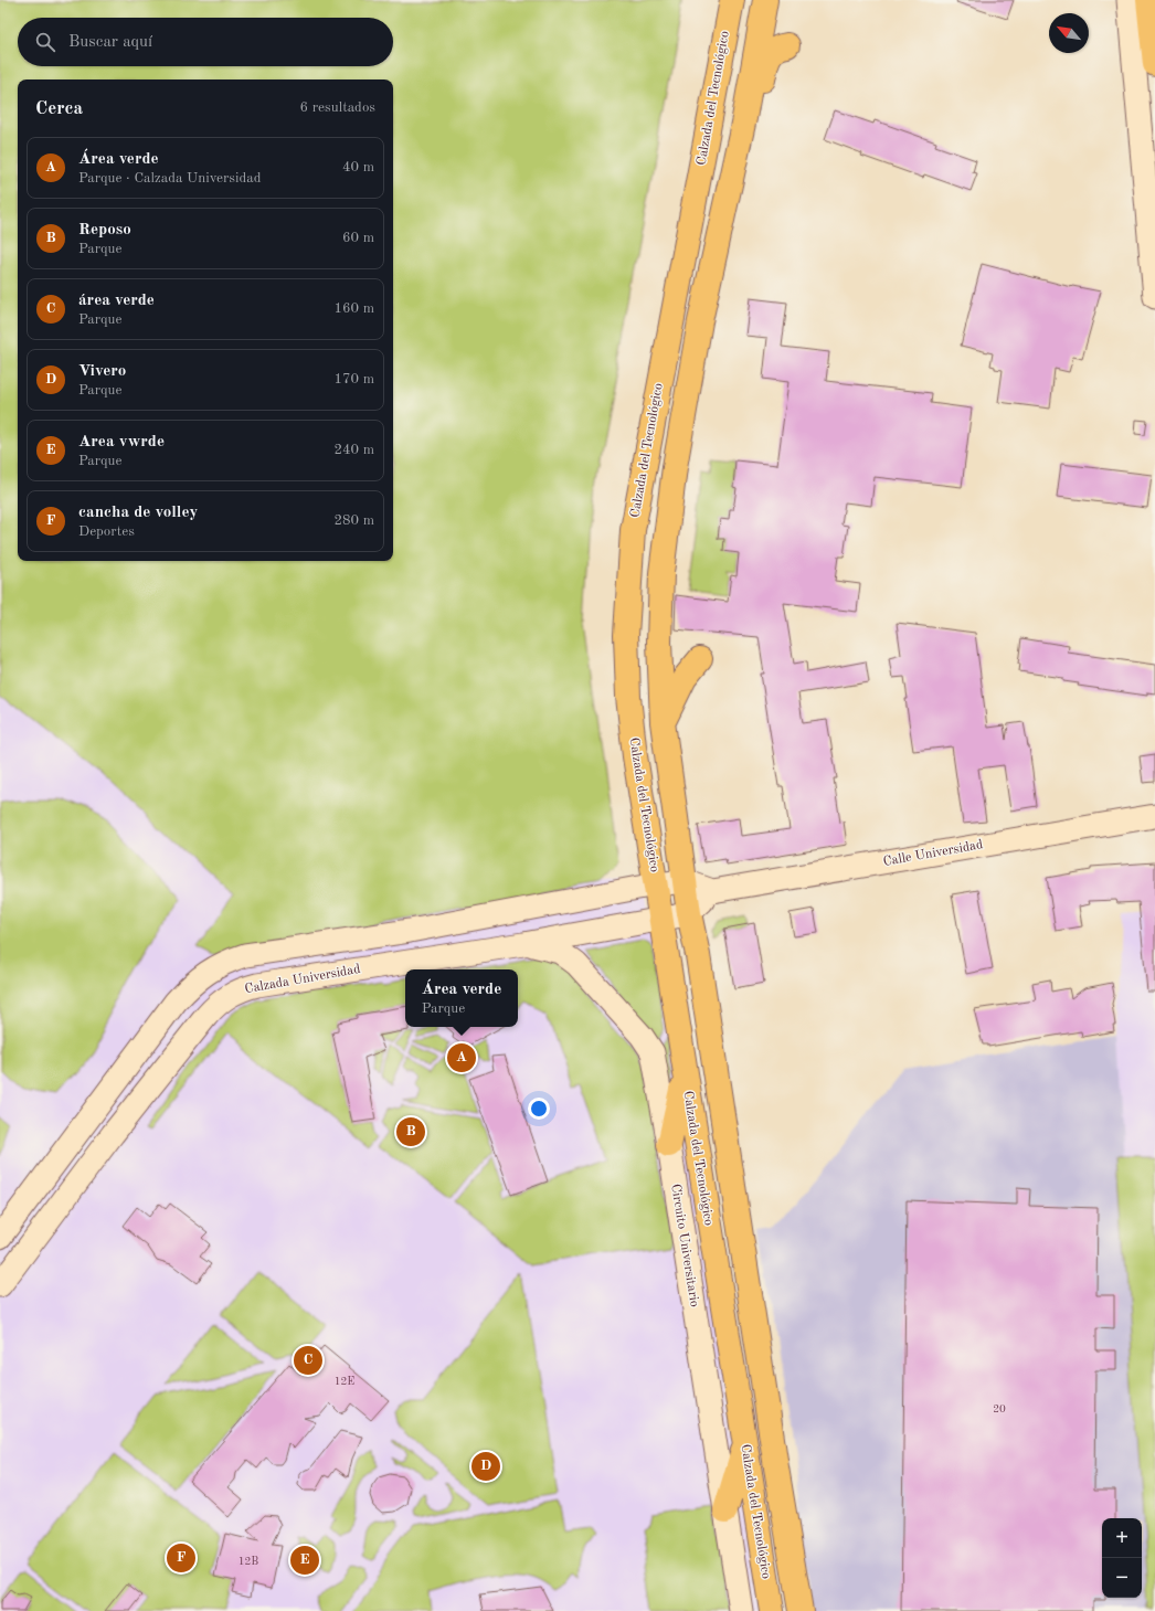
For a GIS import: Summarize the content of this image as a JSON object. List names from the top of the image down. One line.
{"streets":{"main road":["Calzada del Tecnológico","Calle Universidad","Calzada Universidad","Circuito Universitario"]},"crossings":[["Calzada del Tecnológico","Calle Universidad"],["Calzada del Tecnológico","Calzada Universidad"],["Calzada Universidad","Circuito Universitario"]],"house_numbers":["12E","20","12B"],"north":"top left","page":{"search":"Buscar aquí","heading":["Cerca","6 resultados"],"list":[{"mark":"A","name":"Área verde","note":"Parque · Calzada Universidad","value":"40 m"},{"mark":"B","name":"Reposo","note":"Parque","value":"60 m"},{"mark":"C","name":"área verde","note":"Parque","value":"160 m"},{"mark":"D","name":"Vivero","note":"Parque","value":"170 m"},{"mark":"E","name":"Area vwrde","note":"Parque","value":"240 m"},{"mark":"F","name":"cancha de volley","note":"Deportes","value":"280 m"}],"popup":["Área verde","Parque"],"pins":["A","B","C","D","F","E"],"map_buttons":["+","−"]}}
